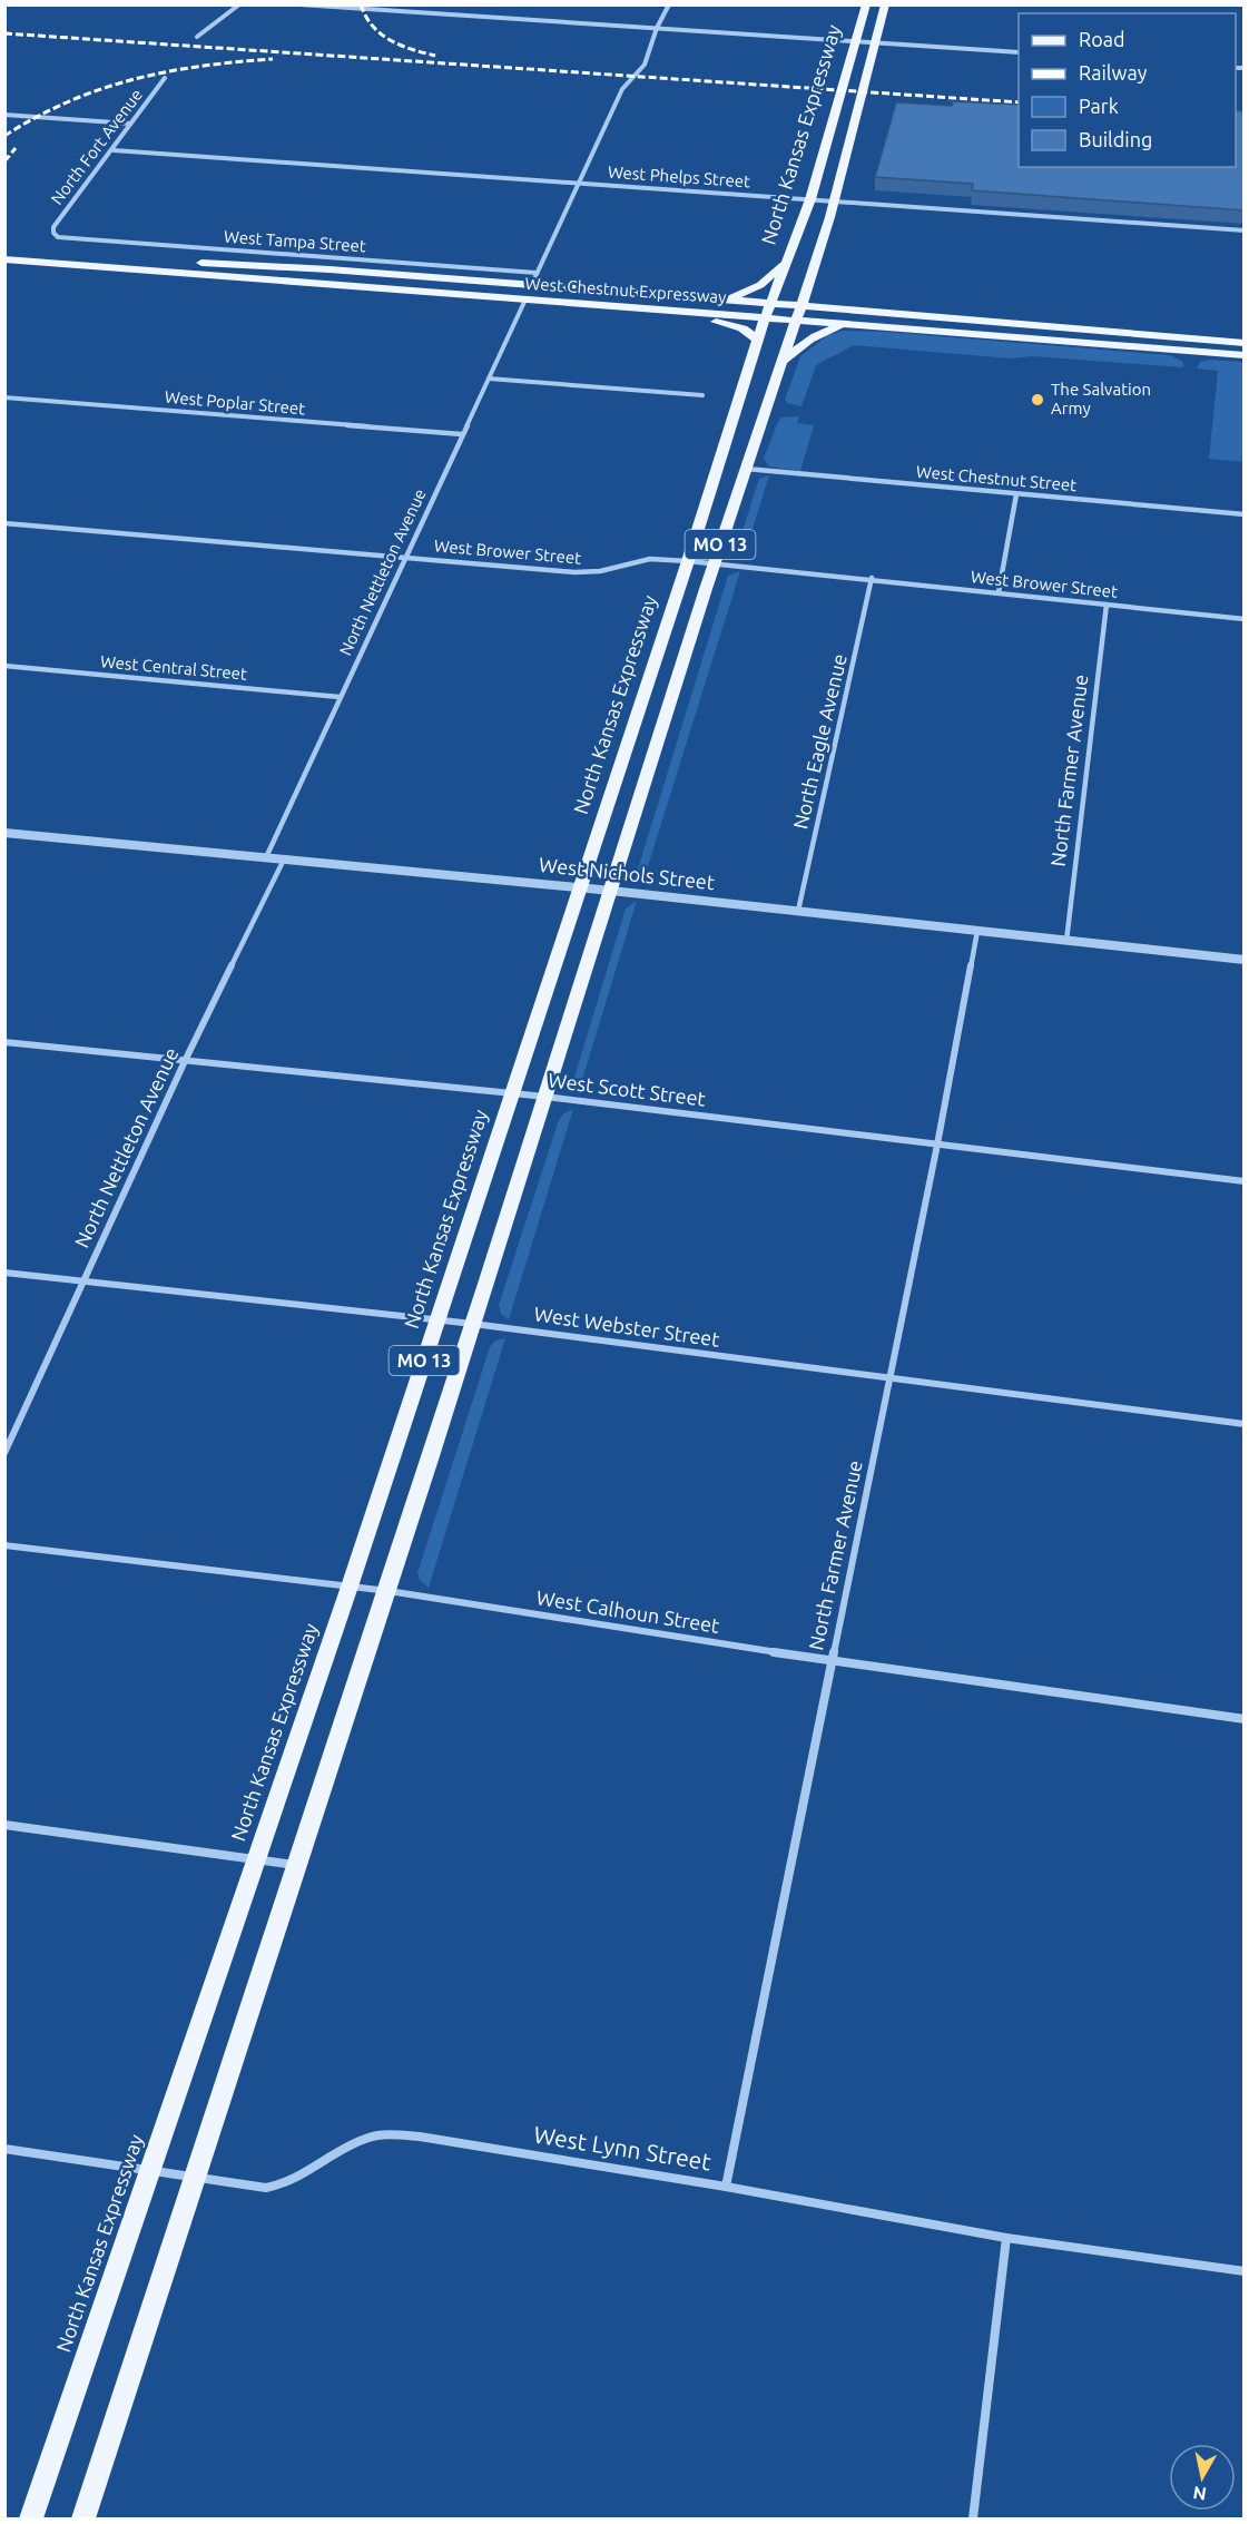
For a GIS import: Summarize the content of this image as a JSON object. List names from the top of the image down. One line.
{"streets":{"main road":["North Kansas Expressway","West Chestnut Expressway","MO 13"],"street":["North Fort Avenue","West Phelps Street","West Tampa Street","West Poplar Street","West Chestnut Street","West Brower Street","North Nettleton Avenue","West Central Street","North Eagle Avenue","North Farmer Avenue","West Nichols Street","West Scott Street","West Webster Street","West Calhoun Street","West Lynn Street"]},"crossings":[["North Kansas Expressway","West Phelps Street"],["North Kansas Expressway","West Chestnut Expressway"],["North Kansas Expressway","West Chestnut Street"],["North Kansas Expressway","West Brower Street"],["North Kansas Expressway","West Nichols Street"],["North Kansas Expressway","West Scott Street"],["North Kansas Expressway","West Webster Street"],["North Kansas Expressway","West Calhoun Street"],["North Kansas Expressway","West Lynn Street"],["North Fort Avenue","West Phelps Street"],["North Fort Avenue","West Tampa Street"],["West Chestnut Expressway","North Nettleton Avenue"],["West Poplar Street","North Nettleton Avenue"],["West Brower Street","North Nettleton Avenue"],["West Brower Street","North Eagle Avenue"],["West Brower Street","North Farmer Avenue"],["North Nettleton Avenue","West Central Street"],["North Nettleton Avenue","West Nichols Street"],["North Nettleton Avenue","West Scott Street"],["North Nettleton Avenue","West Webster Street"],["North Eagle Avenue","West Nichols Street"],["North Farmer Avenue","West Nichols Street"],["North Farmer Avenue","West Scott Street"],["North Farmer Avenue","West Webster Street"],["North Farmer Avenue","West Calhoun Street"],["North Farmer Avenue","West Lynn Street"]],"places":["The Salvation Army"],"legend":["Road","Railway","Park","Building"],"north":"bottom"}
